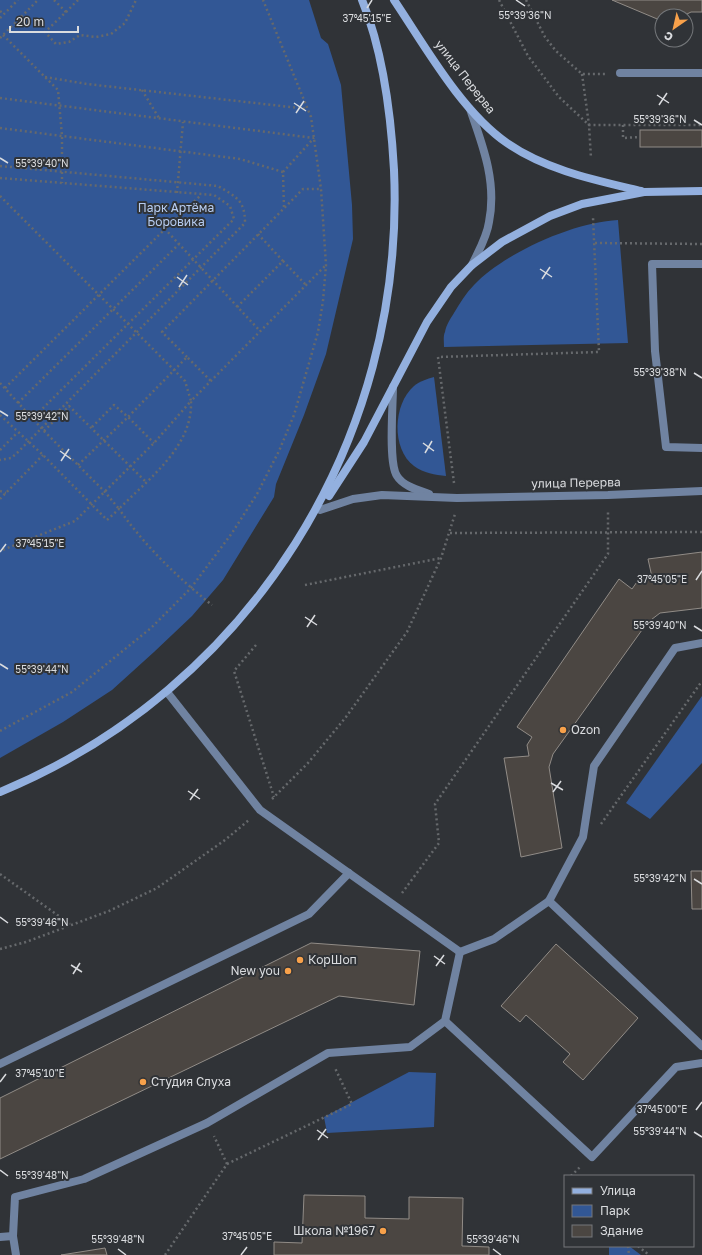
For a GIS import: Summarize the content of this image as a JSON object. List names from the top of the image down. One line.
{"streets":{"main road":["улица Перерва"]},"parks":["Парк Артёма Боровика"],"places":["Ozon","КорШоп","New you","Студия Слуха","Школа №1967"],"legend":["Улица","Парк","Здание"],"scale_bar":"20 m","north":"bottom left","coordinates":["55°39'36\"N","37°45'15\"E","55°39'40\"N","55°39'38\"N","55°39'42\"N","37°45'05\"E","55°39'44\"N","55°39'46\"N","37°45'10\"E","37°45'00\"E","55°39'48\"N"]}
